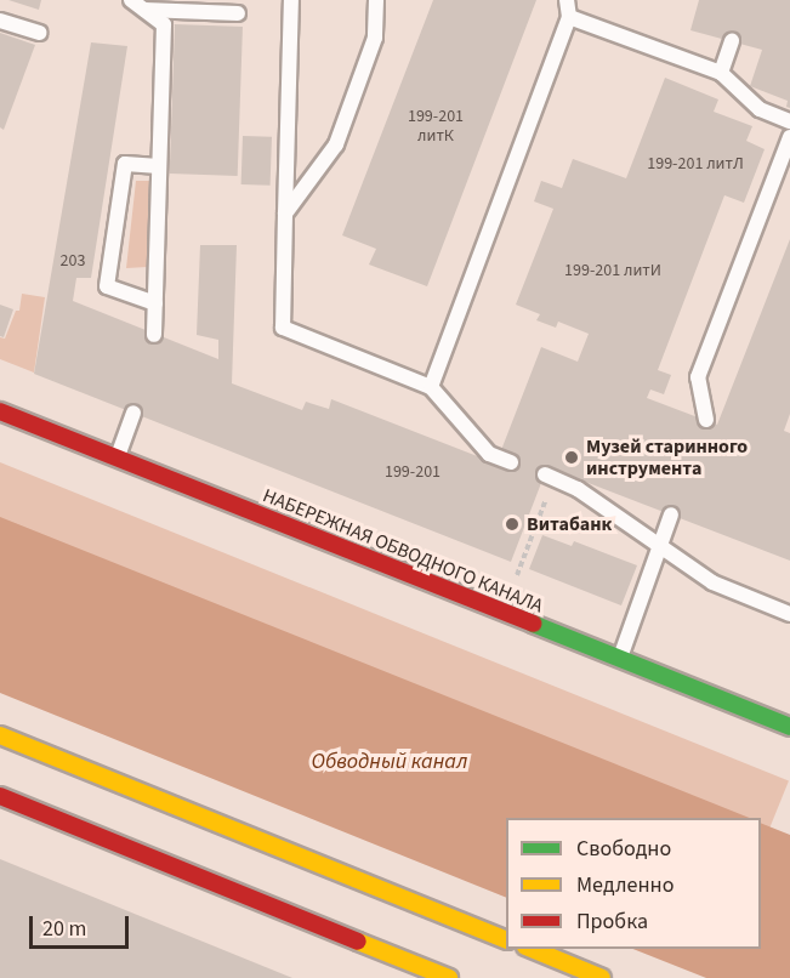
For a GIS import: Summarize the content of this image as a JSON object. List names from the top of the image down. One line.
{"streets":{"main road":["НАБЕРЕЖНАЯ ОБВОДНОГО КАНАЛА"]},"water":["Обводный канал"],"places":["Музей старинного инструмента","Витабанк"],"house_numbers":["199-201 литК","199-201 литЛ","203","199-201 литИ","199-201"],"legend":["Свободно","Медленно","Пробка"],"scale_bar":"20 m"}
